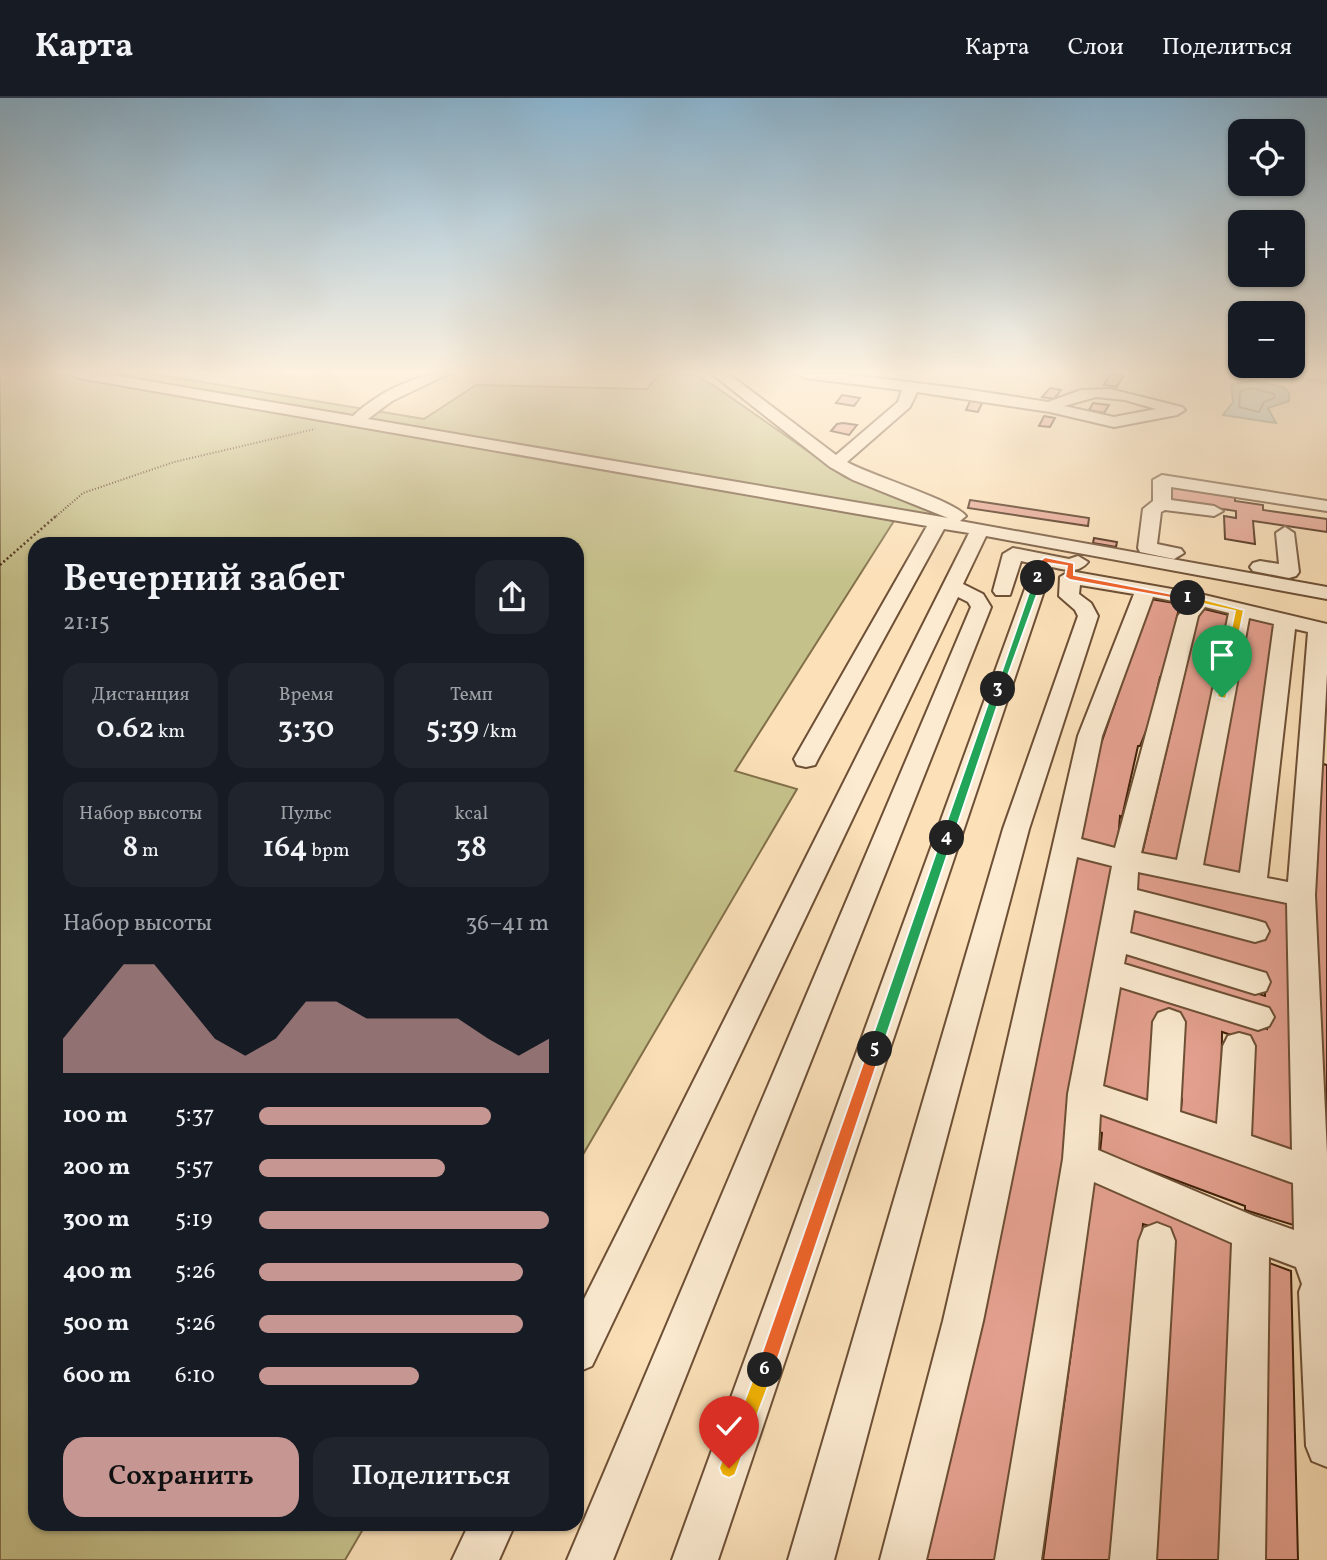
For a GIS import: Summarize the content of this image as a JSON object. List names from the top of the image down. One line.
{"page":{"header":"Карта","nav":["Карта","Слои","Поделиться"],"map_buttons":["+","−"],"heading":["Вечерний забег","21:15"],"pins":["2","1","3","4","5","6"],"stats":[["Дистанция","0.62 km"],["Время","3:30"],["Темп","5:39 /km"],["Набор высоты","8 m"],["Пульс","164 bpm"],["kcal","38"]],"chart":["Набор высоты","36–41 m"],"list":[{"name":"100 m","note":"5:37"},{"name":"200 m","note":"5:57"},{"name":"300 m","note":"5:19"},{"name":"400 m","note":"5:26"},{"name":"500 m","note":"5:26"},{"name":"600 m","note":"6:10"}],"buttons":["Сохранить","Поделиться"]}}
